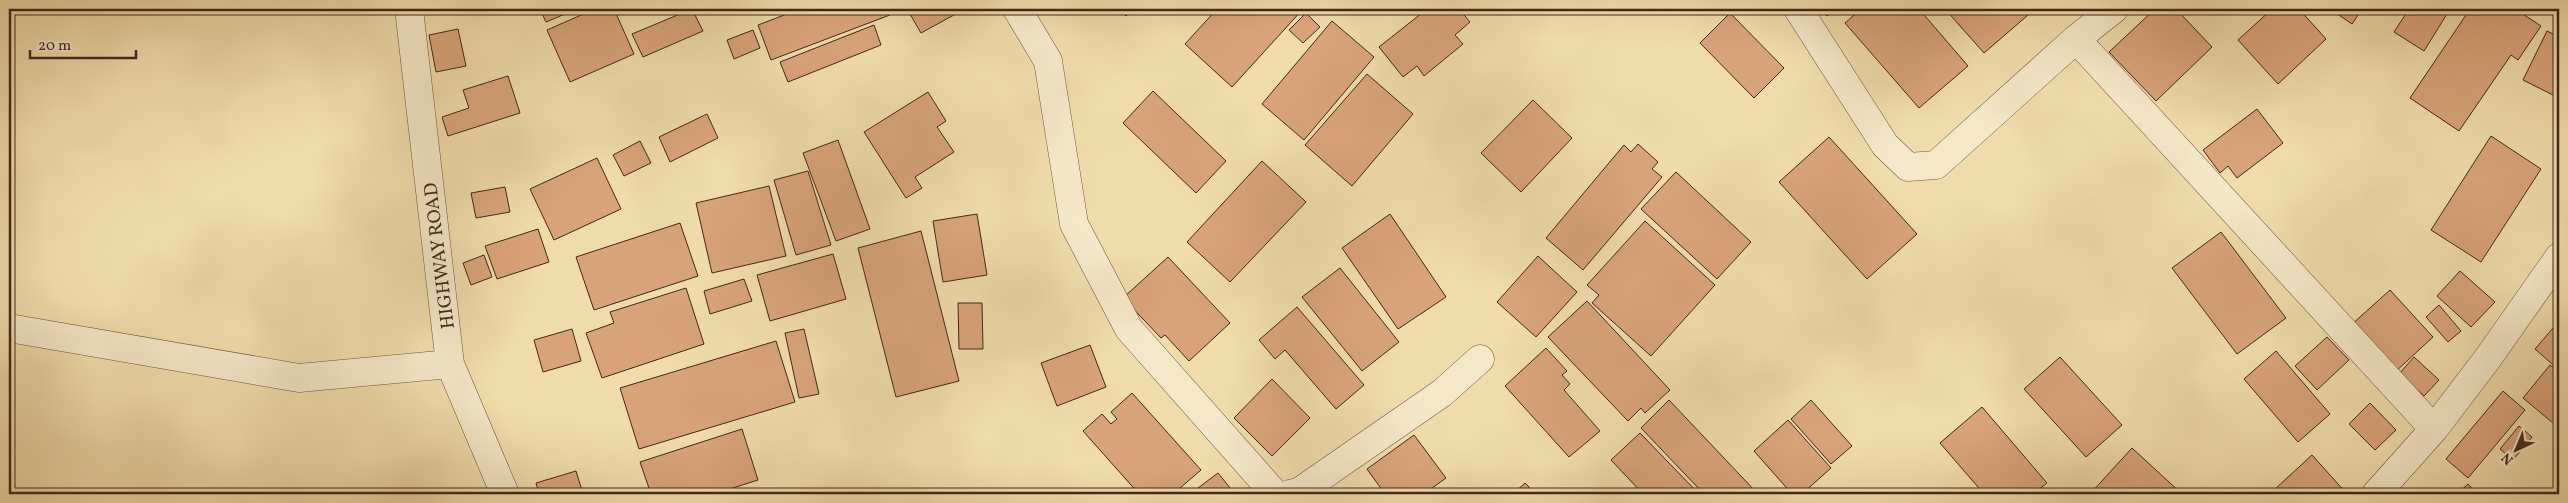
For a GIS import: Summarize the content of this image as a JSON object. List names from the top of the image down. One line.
{"streets":{"street":["HIGHWAY ROAD"]},"scale_bar":"20 m","north":"bottom left"}
